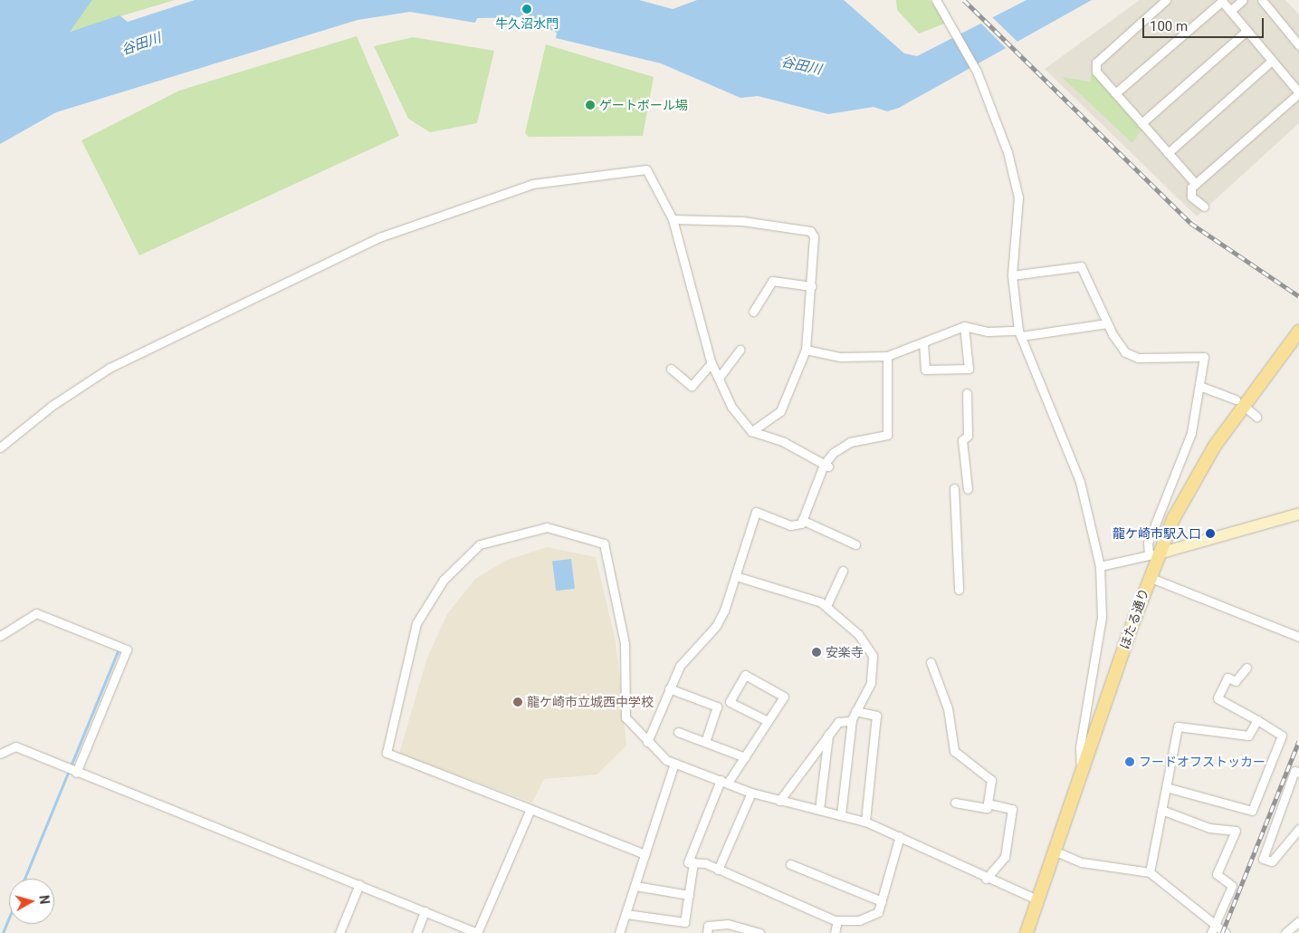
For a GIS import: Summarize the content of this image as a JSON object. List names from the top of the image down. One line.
{"streets":{"main road":["ほたる通り"]},"water":["谷田川"],"places":["牛久沼水門","ゲートボール場","龍ケ崎市駅入口","安楽寺","龍ケ崎市立城西中学校","フードオフストッカー"],"scale_bar":"100 m","north":"right"}
